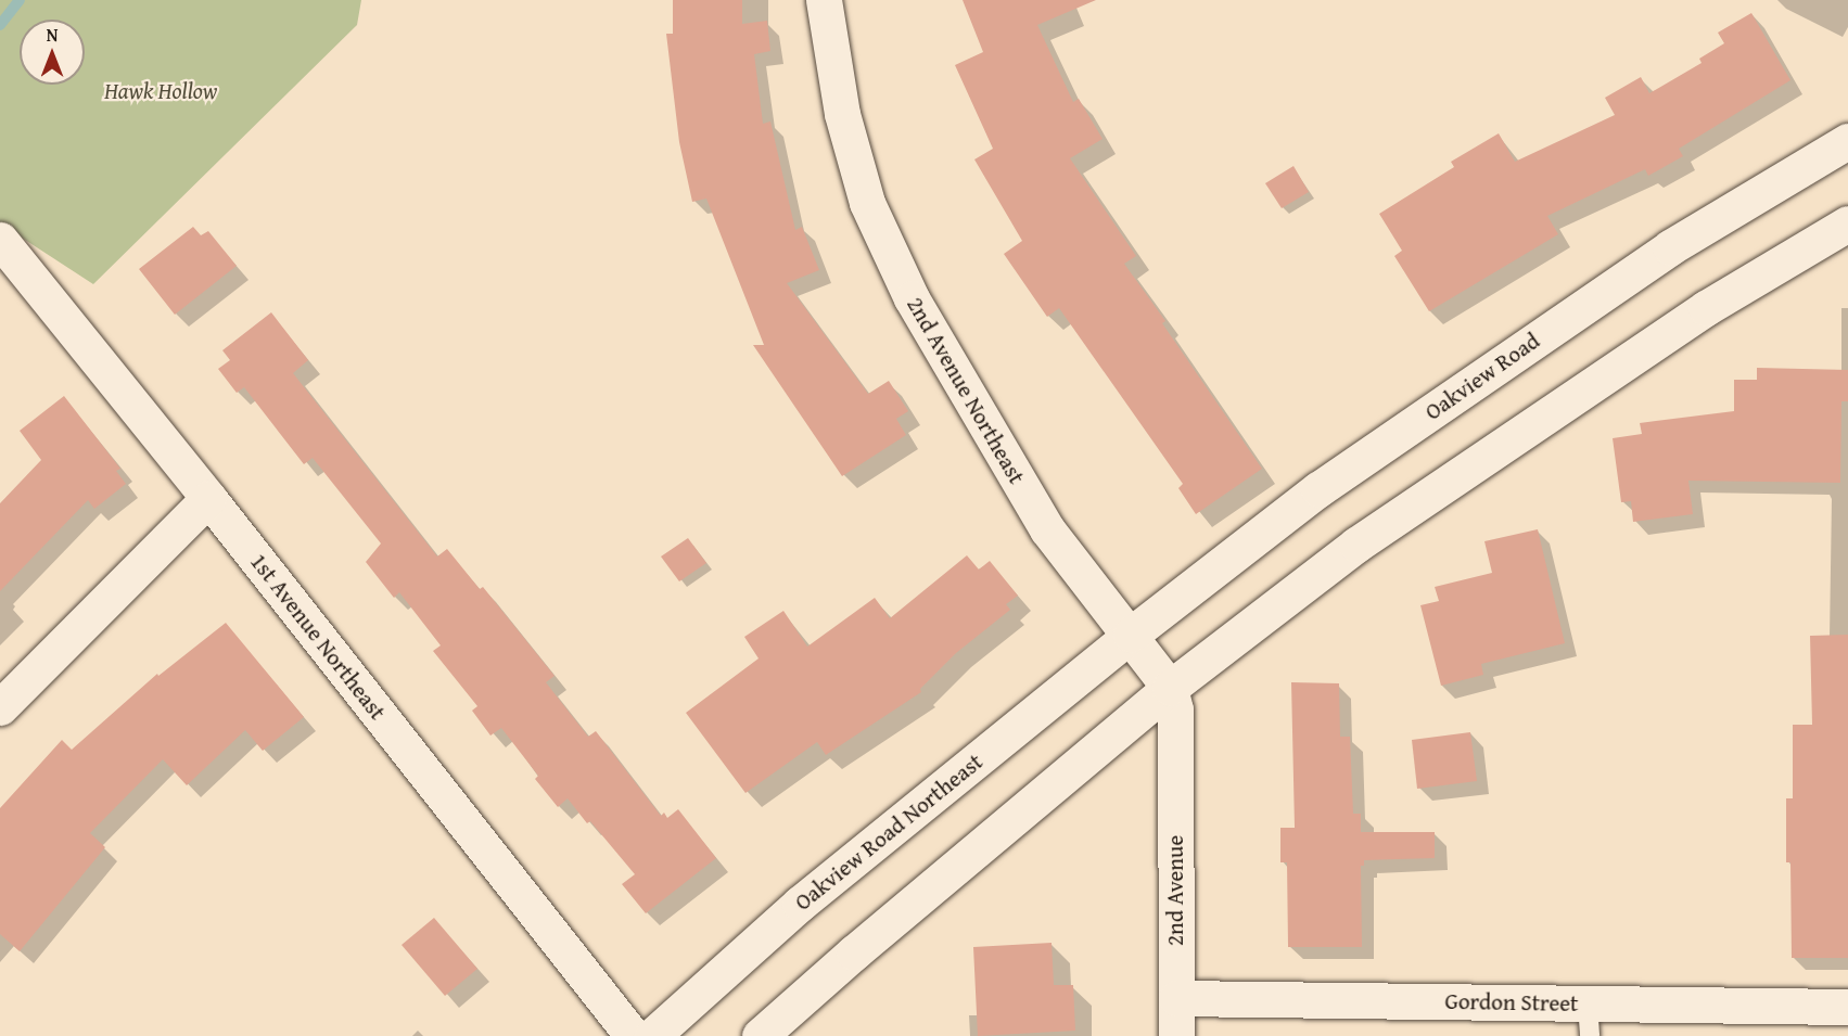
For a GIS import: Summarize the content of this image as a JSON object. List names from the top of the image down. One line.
{"streets":{"street":["Oakview Road","2nd Avenue Northeast","1st Avenue Northeast","Oakview Road Northeast","2nd Avenue","Gordon Street"]},"crossings":[["Oakview Road","2nd Avenue Northeast"],["Oakview Road","Oakview Road Northeast"],["2nd Avenue Northeast","Oakview Road Northeast"],["2nd Avenue Northeast","2nd Avenue"],["2nd Avenue","Gordon Street"]],"parks":["Hawk Hollow"],"north":"top"}
